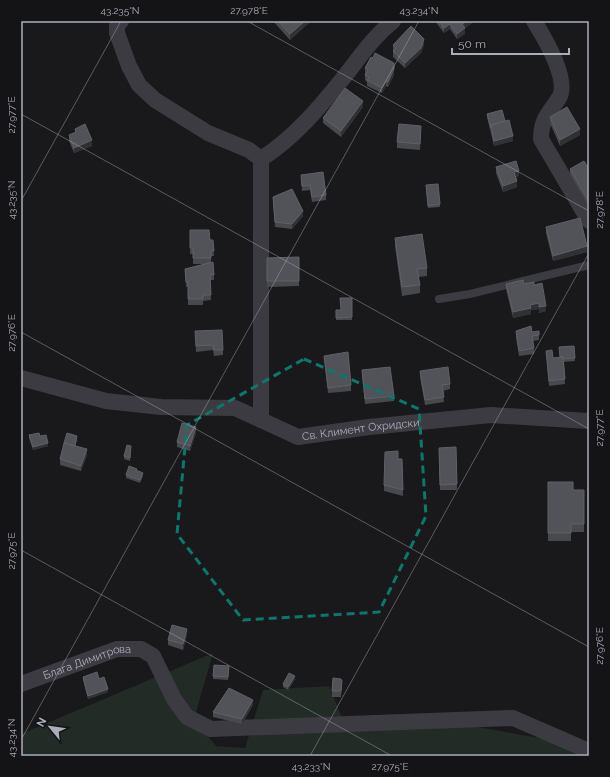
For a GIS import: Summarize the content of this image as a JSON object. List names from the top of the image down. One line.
{"streets":{"street":["Св. Климент Охридски","Блага Димитрова"]},"scale_bar":"50 m","north":"top left","coordinates":["43.235°N","27.978°E","43.234°N","27.977°E","27.976°E","27.975°E","43.233°N"]}
